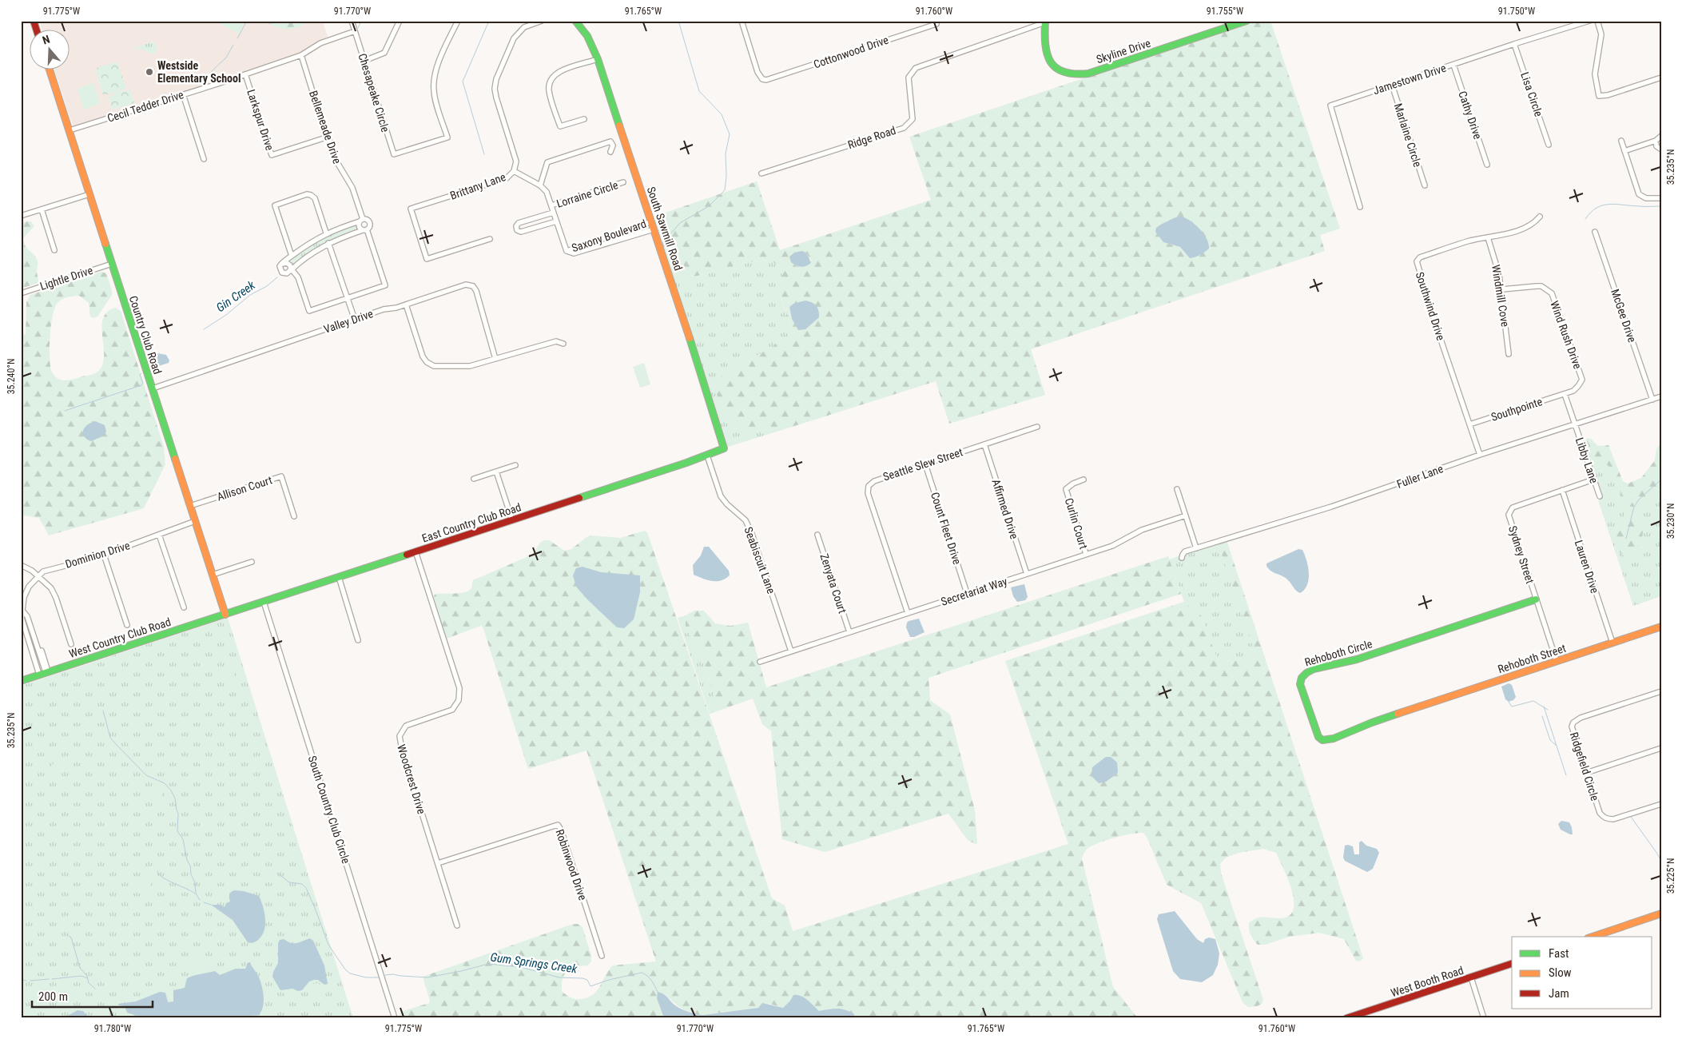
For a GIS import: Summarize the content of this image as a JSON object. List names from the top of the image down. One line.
{"streets":{"street":["Skyline Drive","Cottonwood Drive","Jamestown Drive","Chesapeake Circle","Lisa Circle","Cecil Tedder Drive","Cathy Drive","Larkspur Drive","Bellemeade Drive","Marlaine Circle","Ridge Road","Brittany Lane","Lorraine Circle","South Sawmill Road","Saxony Boulevard","Lightle Drive","Windmill Cove","Southwind Drive","McGee Drive","Valley Drive","Country Club Road","Wind Rush Drive","Southpointe","Libby Lane","Seattle Slew Street","Fuller Lane","Allison Court","Affirmed Drive","East Country Club Road","Curlin Court","Count Fleet Drive","Dominion Drive","Sydney Street","Seabiscuit Lane","Lauren Drive","Zenyata Court","Secretariat Way","West Country Club Road","Rehoboth Circle","Rehoboth Street","Ridgefield Circle","Woodcrest Drive","South Country Club Circle","Robinwood Drive","West Booth Road"]},"crossings":[["Skyline Drive","Ridge Road"],["Jamestown Drive","Lisa Circle"],["Jamestown Drive","Cathy Drive"],["Jamestown Drive","Marlaine Circle"],["Chesapeake Circle","Cecil Tedder Drive"],["Cecil Tedder Drive","Larkspur Drive"],["Cecil Tedder Drive","Bellemeade Drive"],["Cecil Tedder Drive","Country Club Road"],["Larkspur Drive","Bellemeade Drive"],["Lorraine Circle","Saxony Boulevard"],["South Sawmill Road","Saxony Boulevard"],["South Sawmill Road","East Country Club Road"],["Lightle Drive","Country Club Road"],["Windmill Cove","Southwind Drive"],["Windmill Cove","Wind Rush Drive"],["Southwind Drive","Southpointe"],["Southwind Drive","Fuller Lane"],["McGee Drive","Fuller Lane"],["Valley Drive","Country Club Road"],["Country Club Road","Allison Court"],["Country Club Road","East Country Club Road"],["Country Club Road","Dominion Drive"],["Country Club Road","West Country Club Road"],["Wind Rush Drive","Southpointe"],["Wind Rush Drive","Libby Lane"],["Southpointe","Libby Lane"],["Libby Lane","Fuller Lane"],["Libby Lane","Sydney Street"],["Seattle Slew Street","Affirmed Drive"],["Seattle Slew Street","Count Fleet Drive"],["Seattle Slew Street","Secretariat Way"],["Affirmed Drive","Secretariat Way"],["East Country Club Road","Seabiscuit Lane"],["East Country Club Road","West Country Club Road"],["East Country Club Road","Woodcrest Drive"],["East Country Club Road","South Country Club Circle"],["Curlin Court","Secretariat Way"],["Count Fleet Drive","Secretariat Way"],["Dominion Drive","West Country Club Road"],["Sydney Street","Lauren Drive"],["Sydney Street","Rehoboth Circle"],["Sydney Street","Rehoboth Street"],["Seabiscuit Lane","Secretariat Way"],["Lauren Drive","Rehoboth Street"],["Zenyata Court","Secretariat Way"],["Rehoboth Circle","Rehoboth Street"],["Woodcrest Drive","Robinwood Drive"]],"water":["Gin Creek","Gum Springs Creek"],"places":["Westside Elementary School"],"legend":["Fast","Slow","Jam"],"scale_bar":"200 m","north":"top","coordinates":["91.775°W","91.770°W","91.765°W","91.760°W","91.755°W","91.750°W","35.235°N","35.240°N","35.230°N","35.225°N","91.780°W"]}
